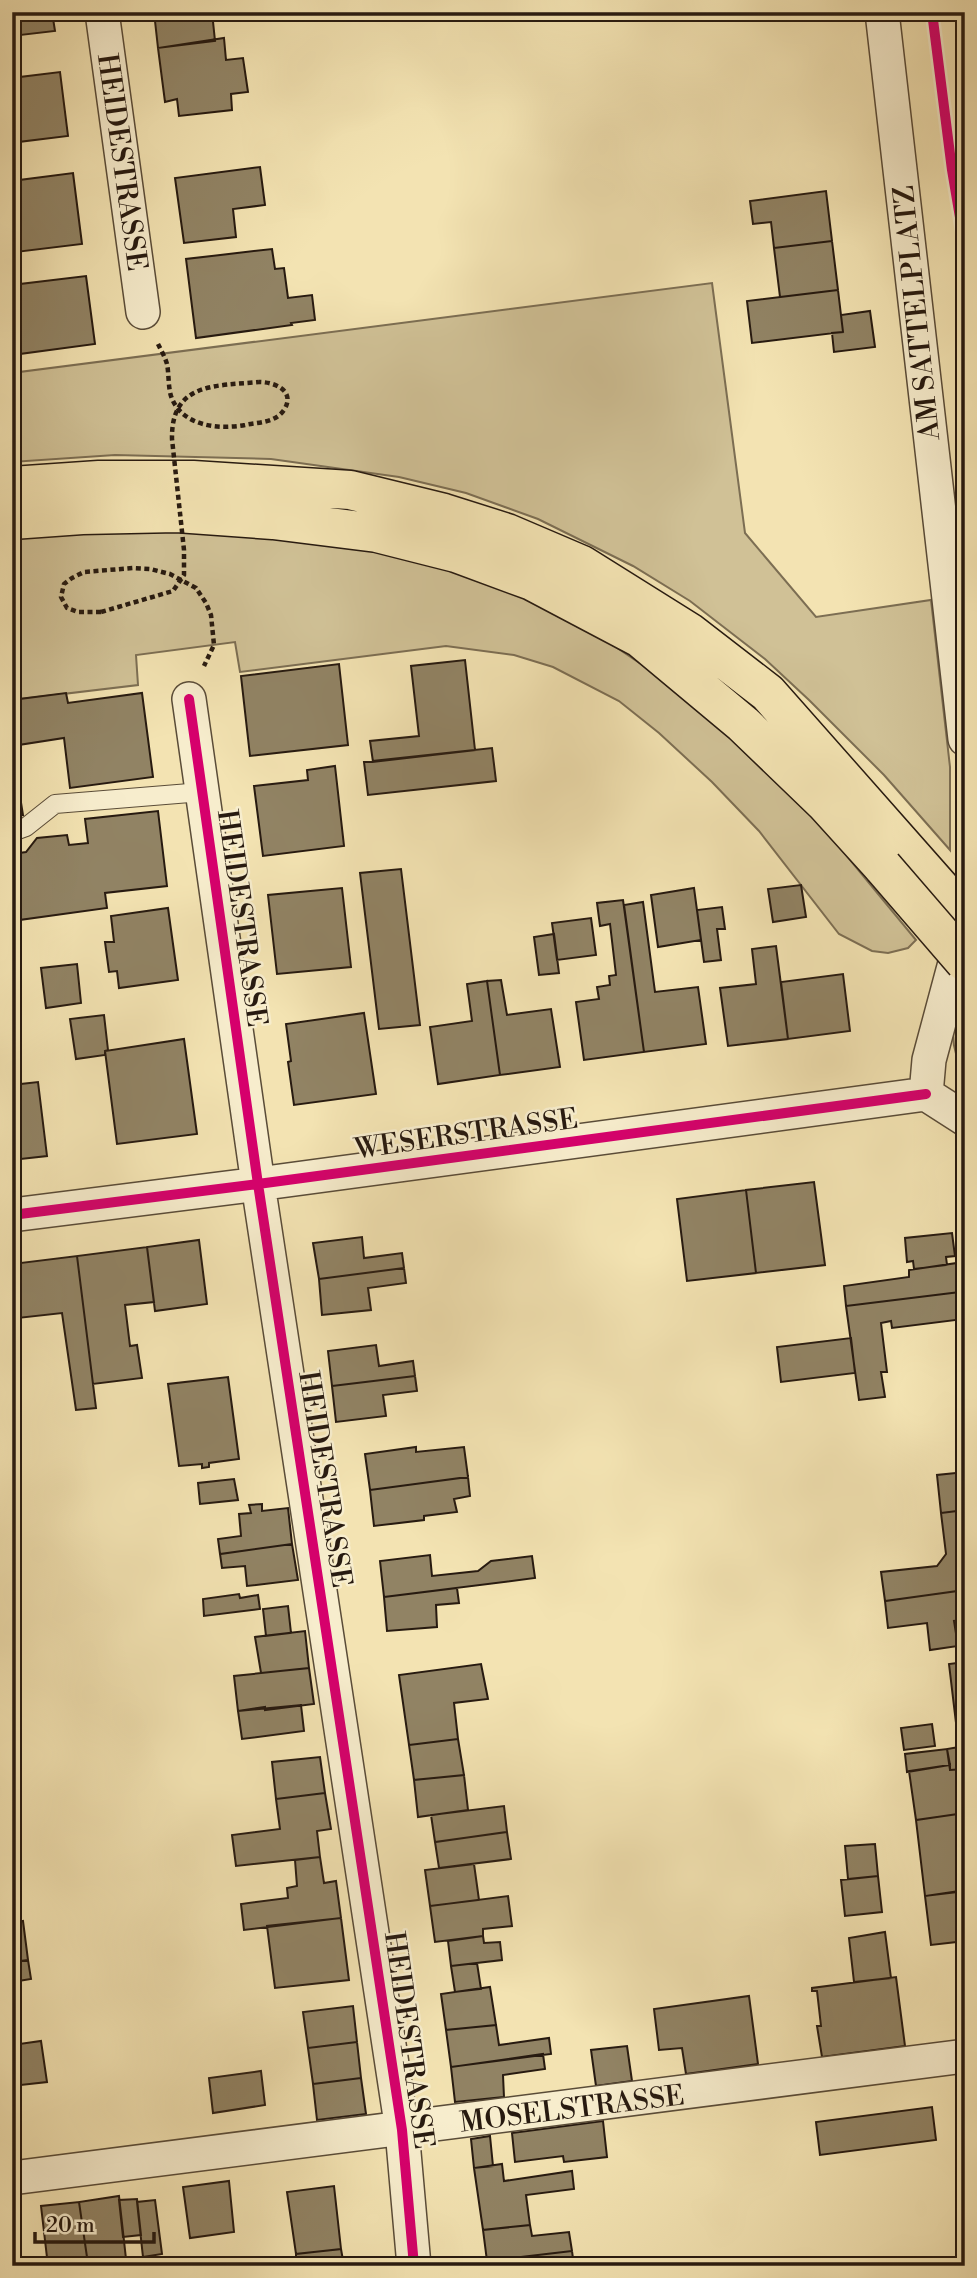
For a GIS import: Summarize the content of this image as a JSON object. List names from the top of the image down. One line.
{"streets":{"street":["HEIDESTRASSE","AM SATTELPLATZ","WESERSTRASSE","MOSELSTRASSE"]},"crossings":[["HEIDESTRASSE","WESERSTRASSE"],["HEIDESTRASSE","MOSELSTRASSE"]],"scale_bar":"20 m"}
